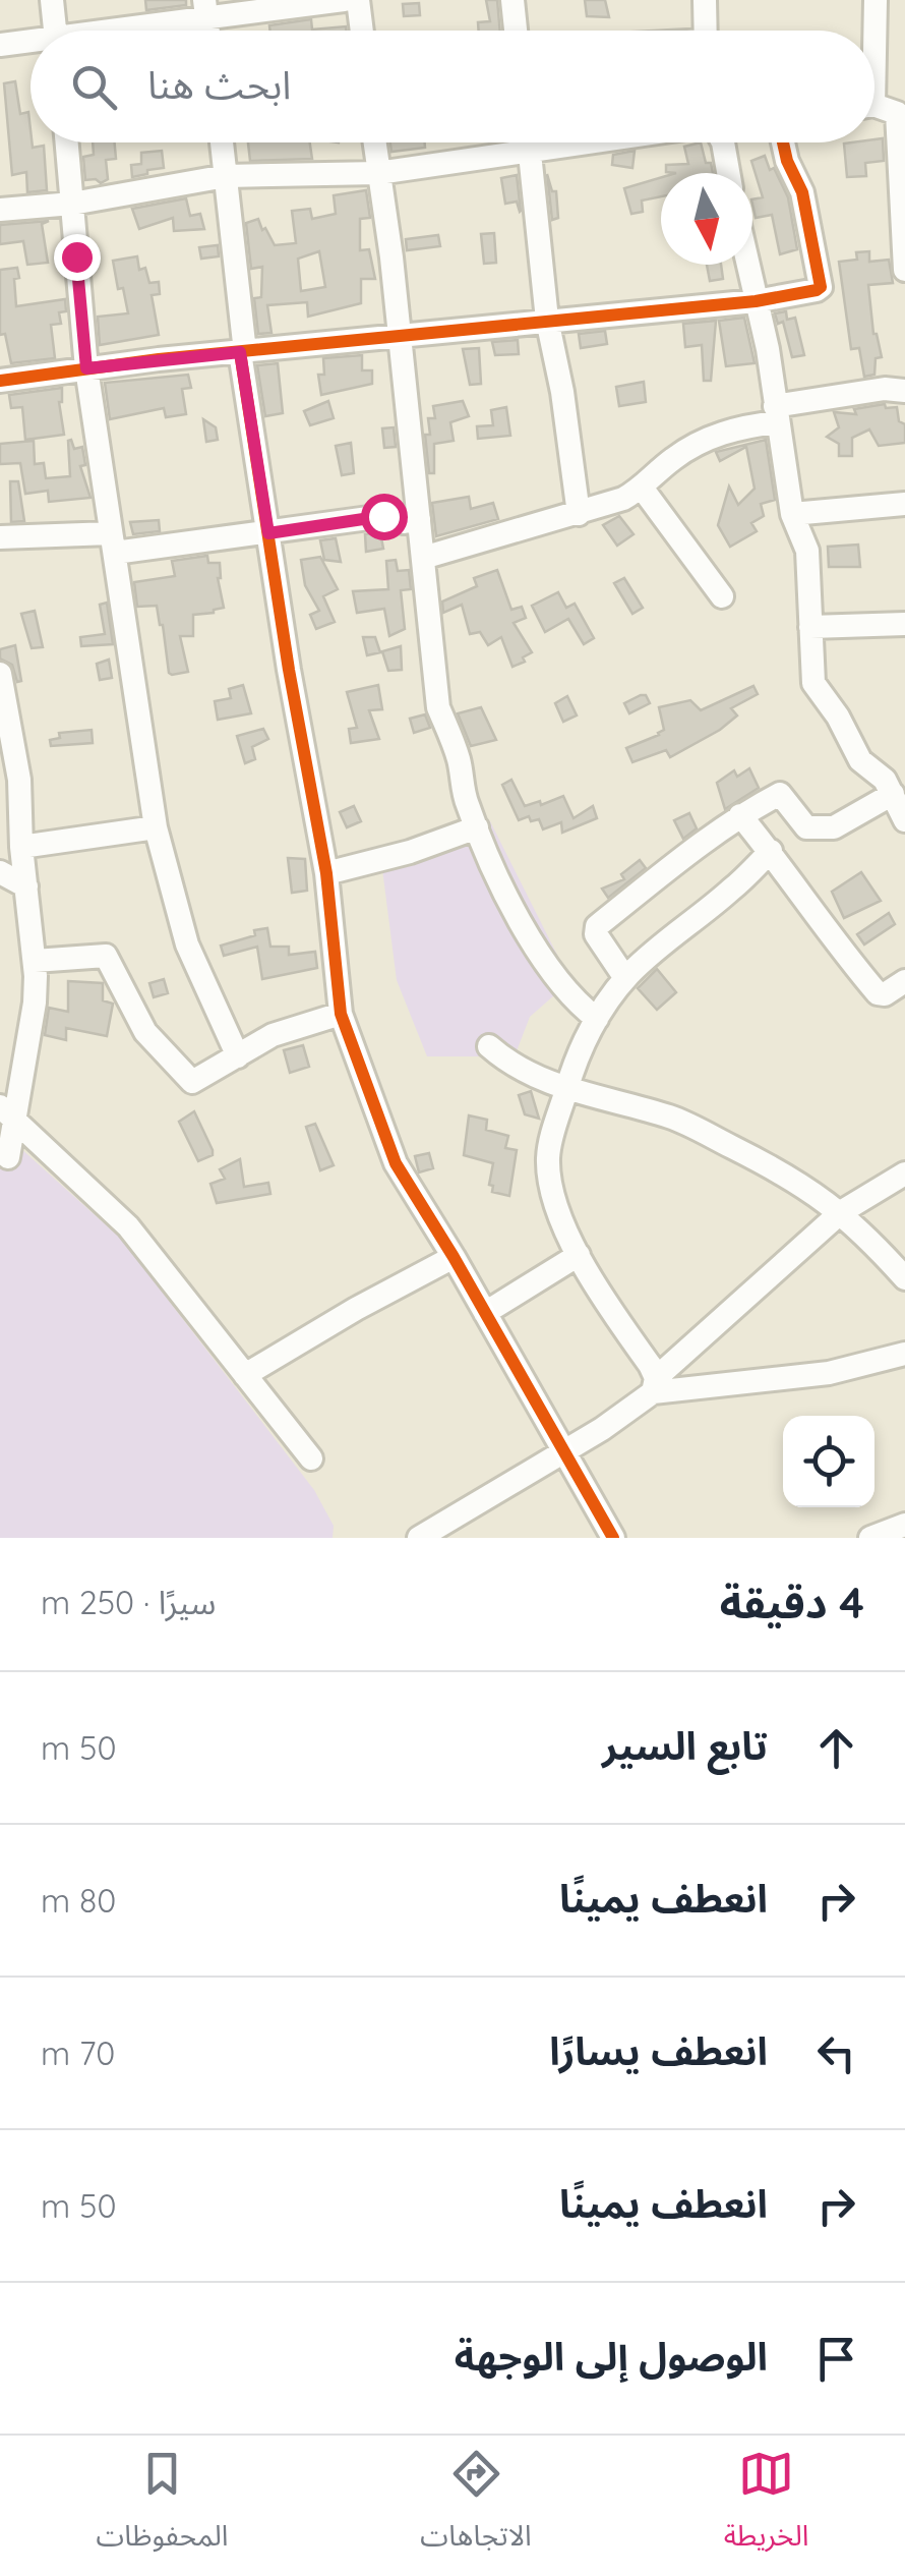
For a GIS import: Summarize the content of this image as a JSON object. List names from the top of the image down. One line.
{"north":"bottom","page":{"search":"ابحث هنا","heading":["4 دقيقة","سيرًا · 250 m"],"list":[["تابع السير","50 m"],["انعطف يمينًا","80 m"],["انعطف يسارًا","70 m"],["انعطف يمينًا","50 m"],"الوصول إلى الوجهة"],"nav":["الخريطة","الاتجاهات","المحفوظات"]}}
